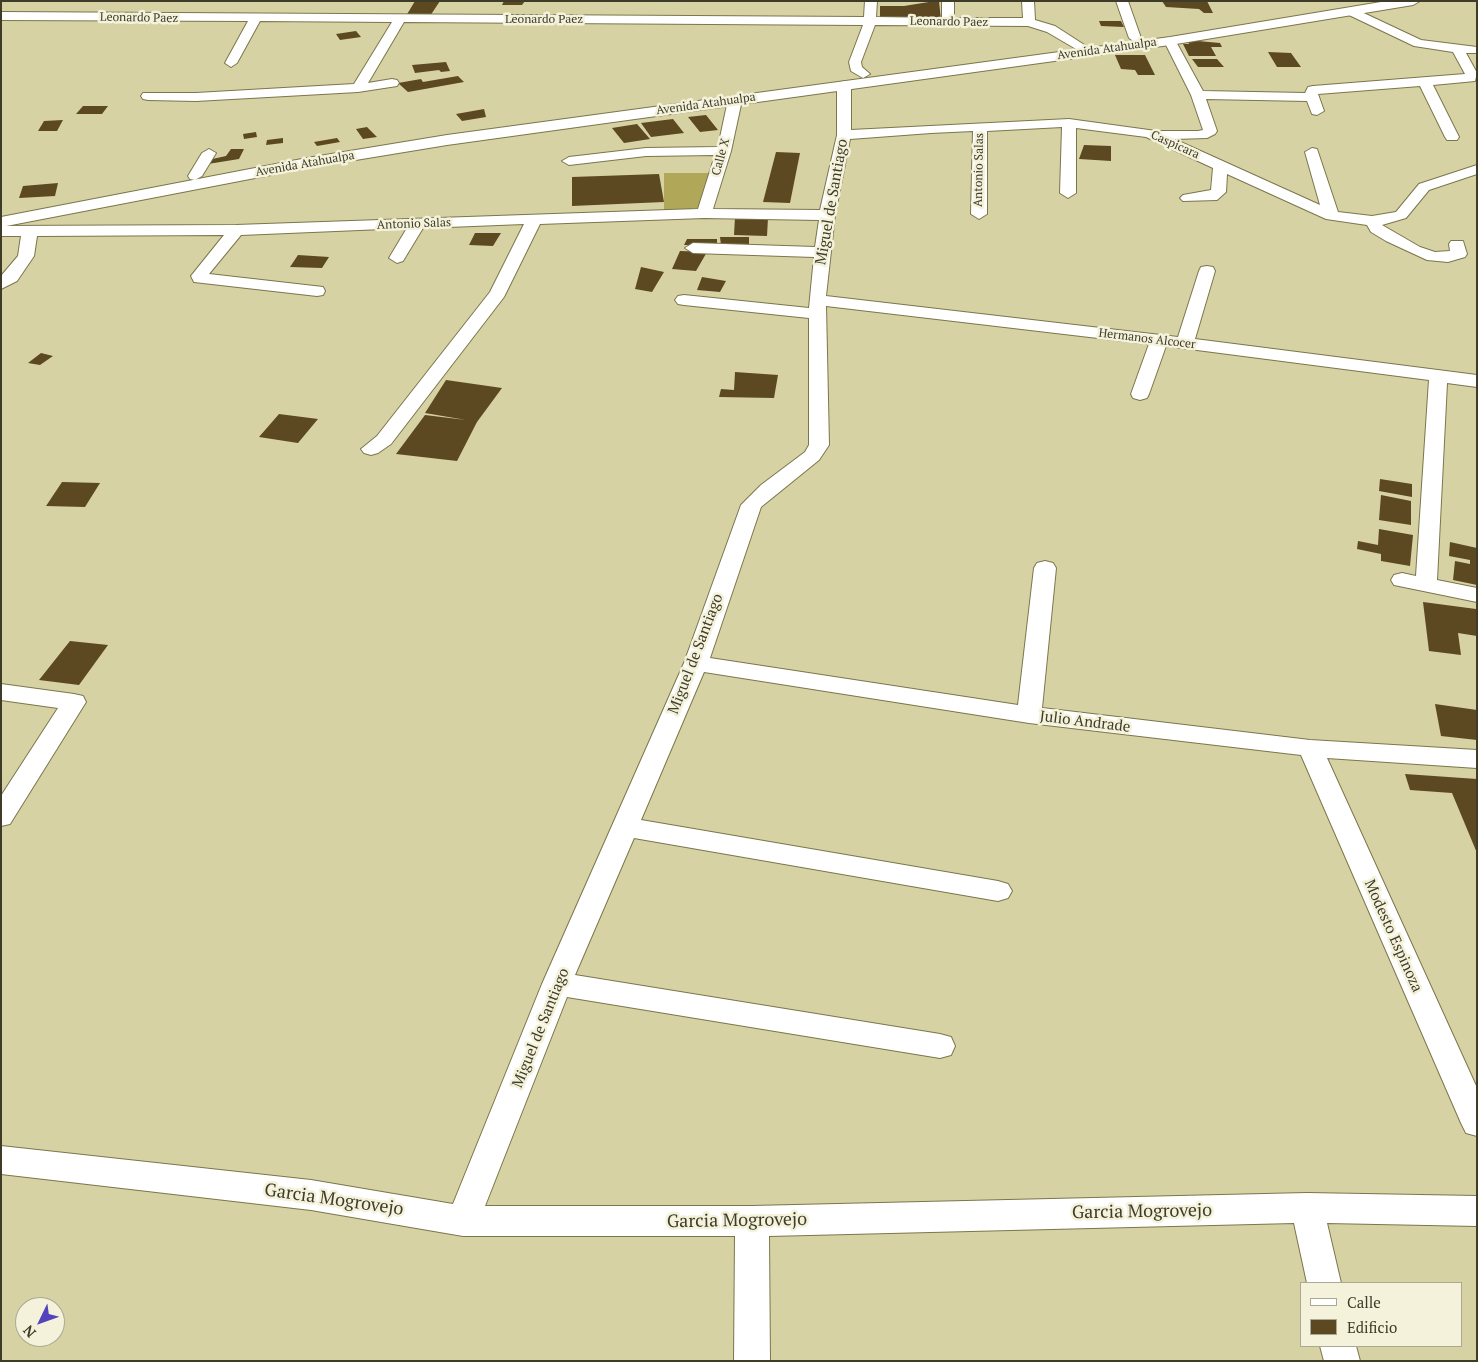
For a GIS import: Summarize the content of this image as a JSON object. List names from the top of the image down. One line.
{"streets":{"highway":["Avenida Atahualpa"],"street":["Leonardo Paez","Caspicara","Calle X","Antonio Salas","Miguel de Santiago","Hermanos Alcocer","Julio Andrade","Modesto Espinoza","Garcia Mogrovejo"]},"crossings":[["Leonardo Paez","Avenida Atahualpa"],["Leonardo Paez","Miguel de Santiago"],["Avenida Atahualpa","Calle X"],["Avenida Atahualpa","Miguel de Santiago"],["Caspicara","Antonio Salas"],["Caspicara","Miguel de Santiago"],["Calle X","Antonio Salas"],["Antonio Salas","Miguel de Santiago"],["Miguel de Santiago","Hermanos Alcocer"],["Miguel de Santiago","Julio Andrade"],["Miguel de Santiago","Garcia Mogrovejo"],["Julio Andrade","Modesto Espinoza"]],"legend":["Calle","Edificio"],"north":"bottom left"}
